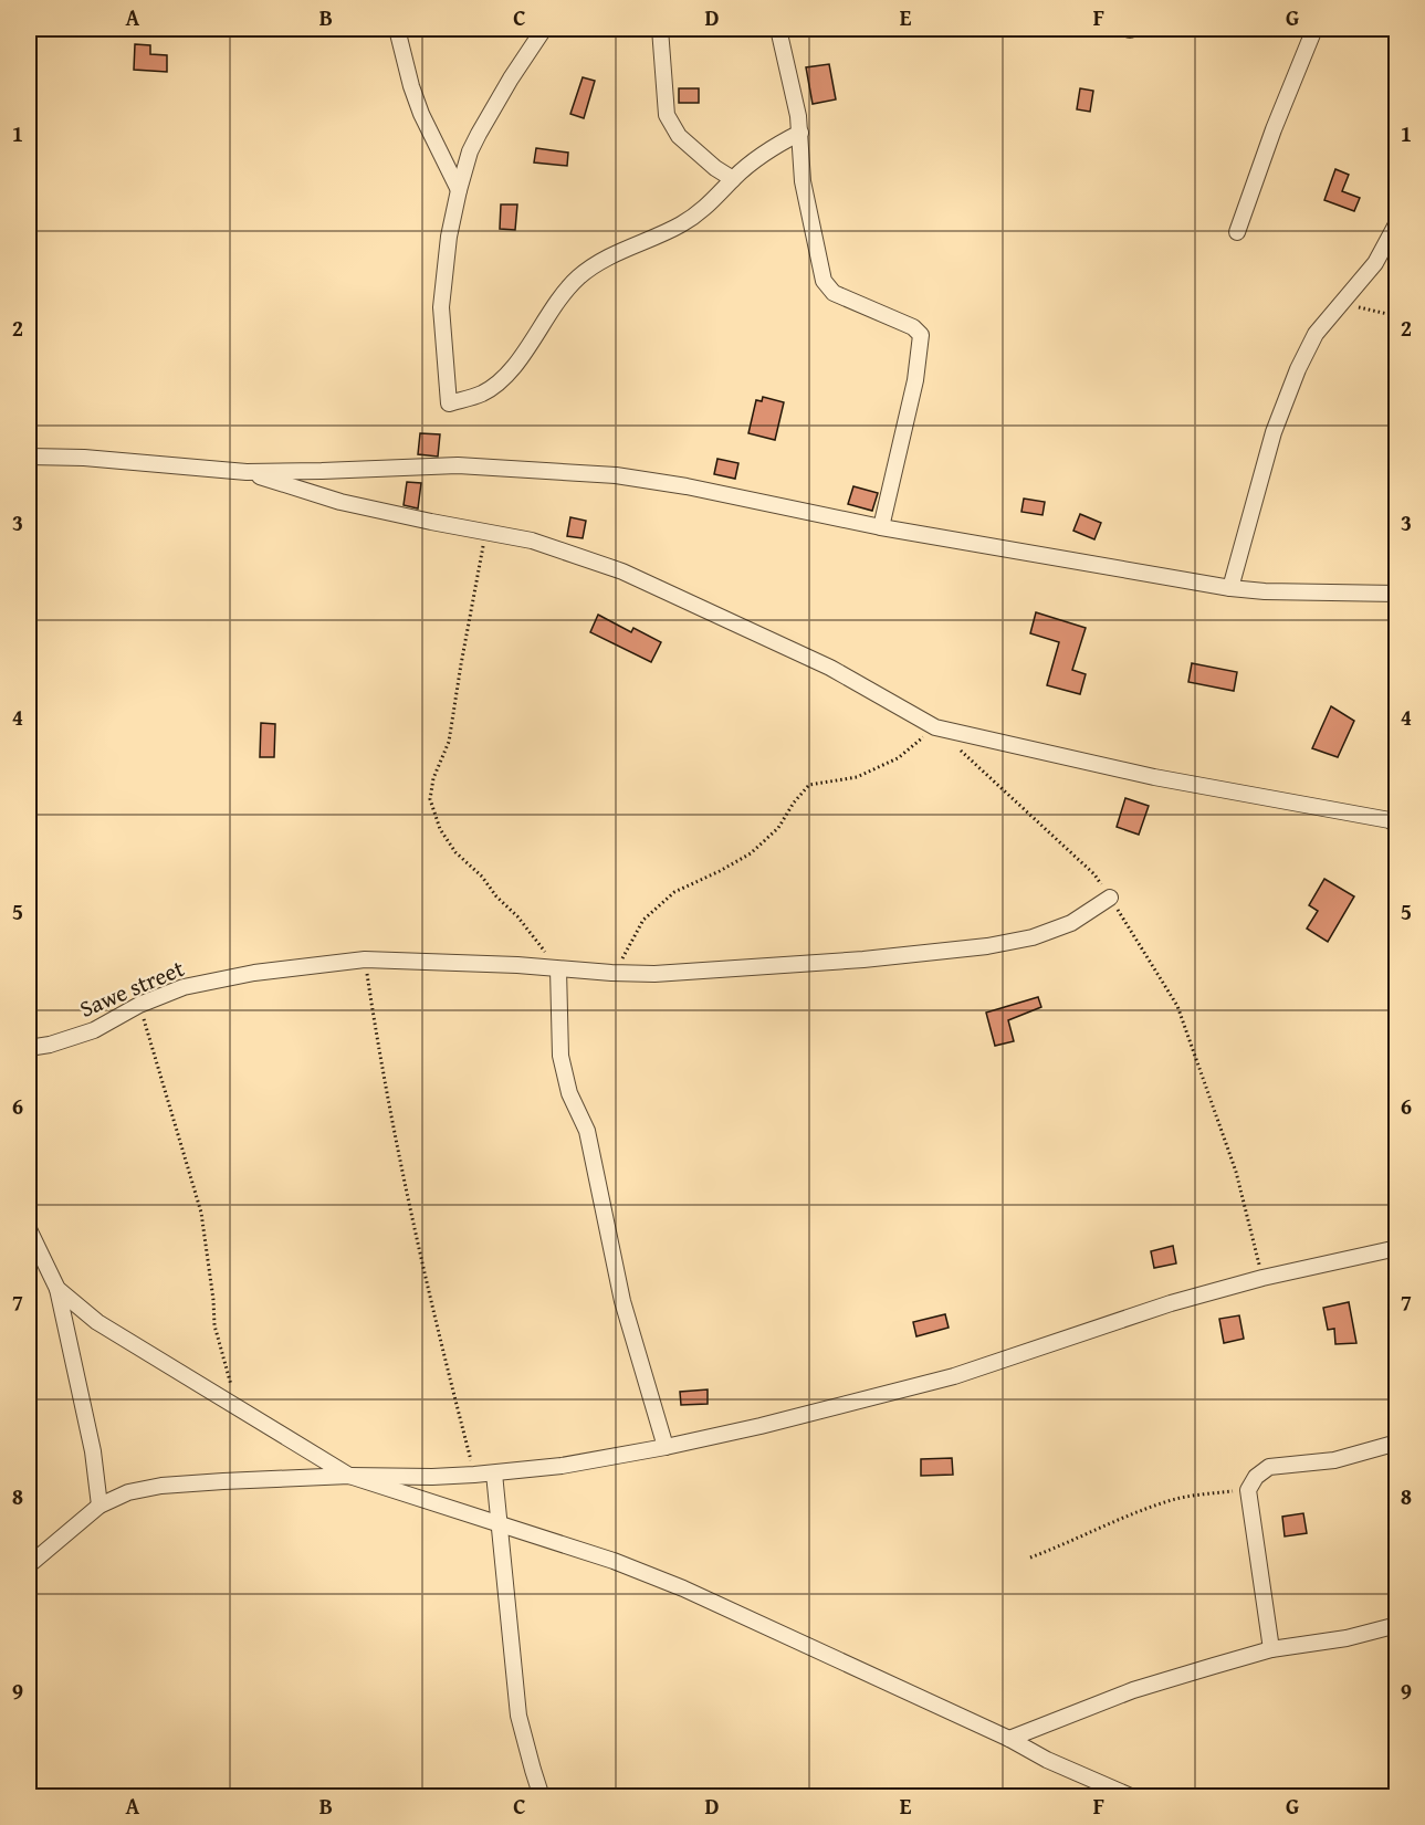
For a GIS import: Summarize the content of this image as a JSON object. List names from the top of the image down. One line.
{"streets":{"street":["Sawe street"]},"grid":{"columns":["A","B","C","D","E","F","G"],"rows":["1","2","3","4","5","6","7","8","9"]}}
